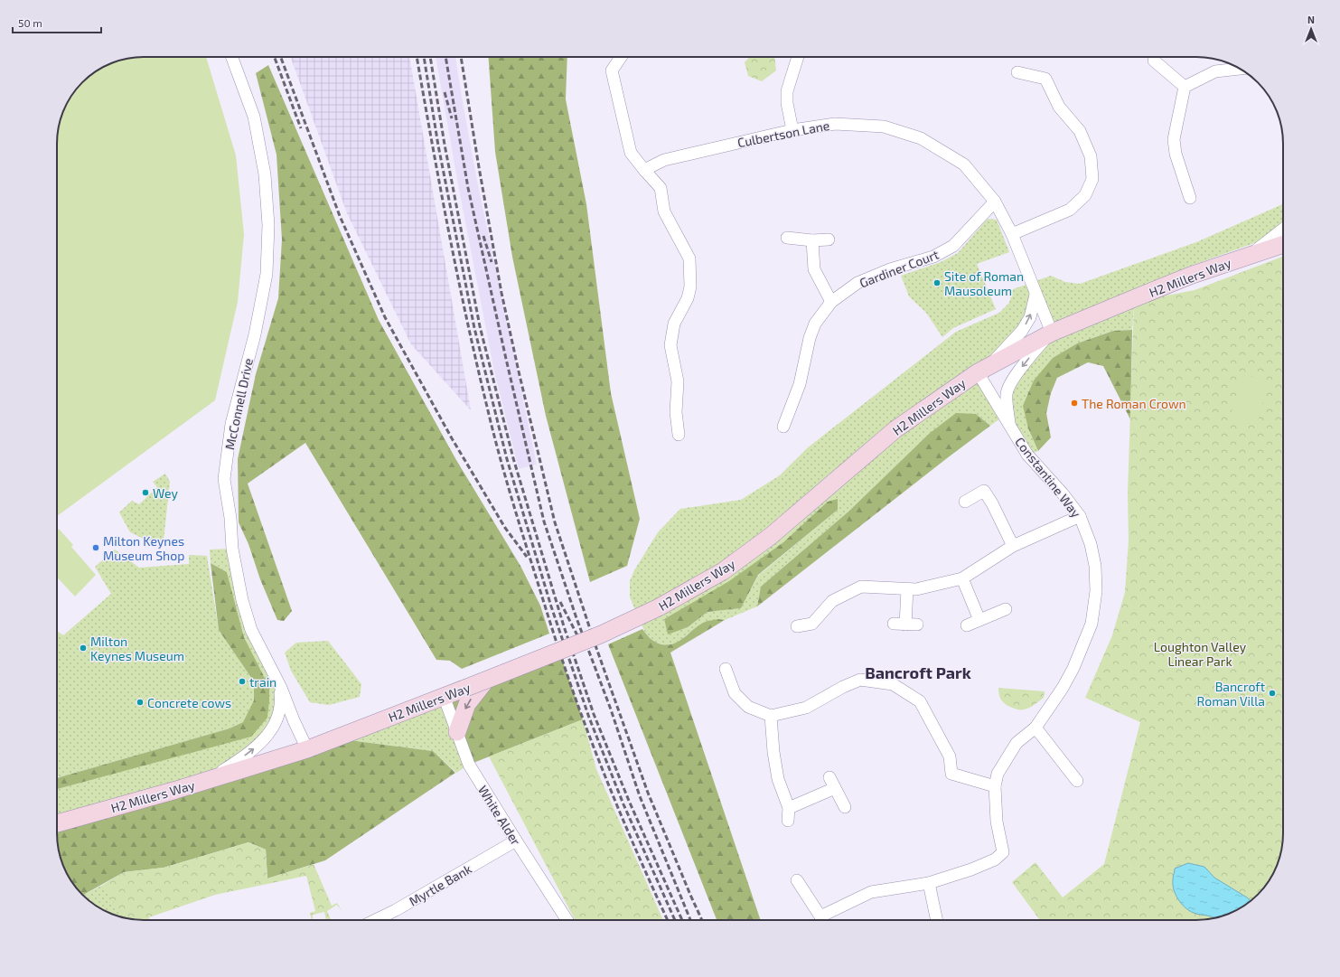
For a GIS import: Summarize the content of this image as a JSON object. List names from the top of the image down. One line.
{"streets":{"street":["Culbertson Lane","Gardiner Court","H2 Millers Way","McConnell Drive","Constantine Way","White Alder","Myrtle Bank"]},"crossings":[["Culbertson Lane","Gardiner Court"],["Culbertson Lane","H2 Millers Way"],["H2 Millers Way","McConnell Drive"],["H2 Millers Way","Constantine Way"],["H2 Millers Way","White Alder"],["White Alder","Myrtle Bank"]],"districts":["Bancroft Park"],"parks":["Loughton Valley Linear Park"],"places":["Site of Roman Mausoleum","The Roman Crown","Wey","Milton Keynes Museum Shop","Milton Keynes Museum","train","Bancroft Roman Villa","Concrete cows"],"scale_bar":"50 m","north":"top"}
